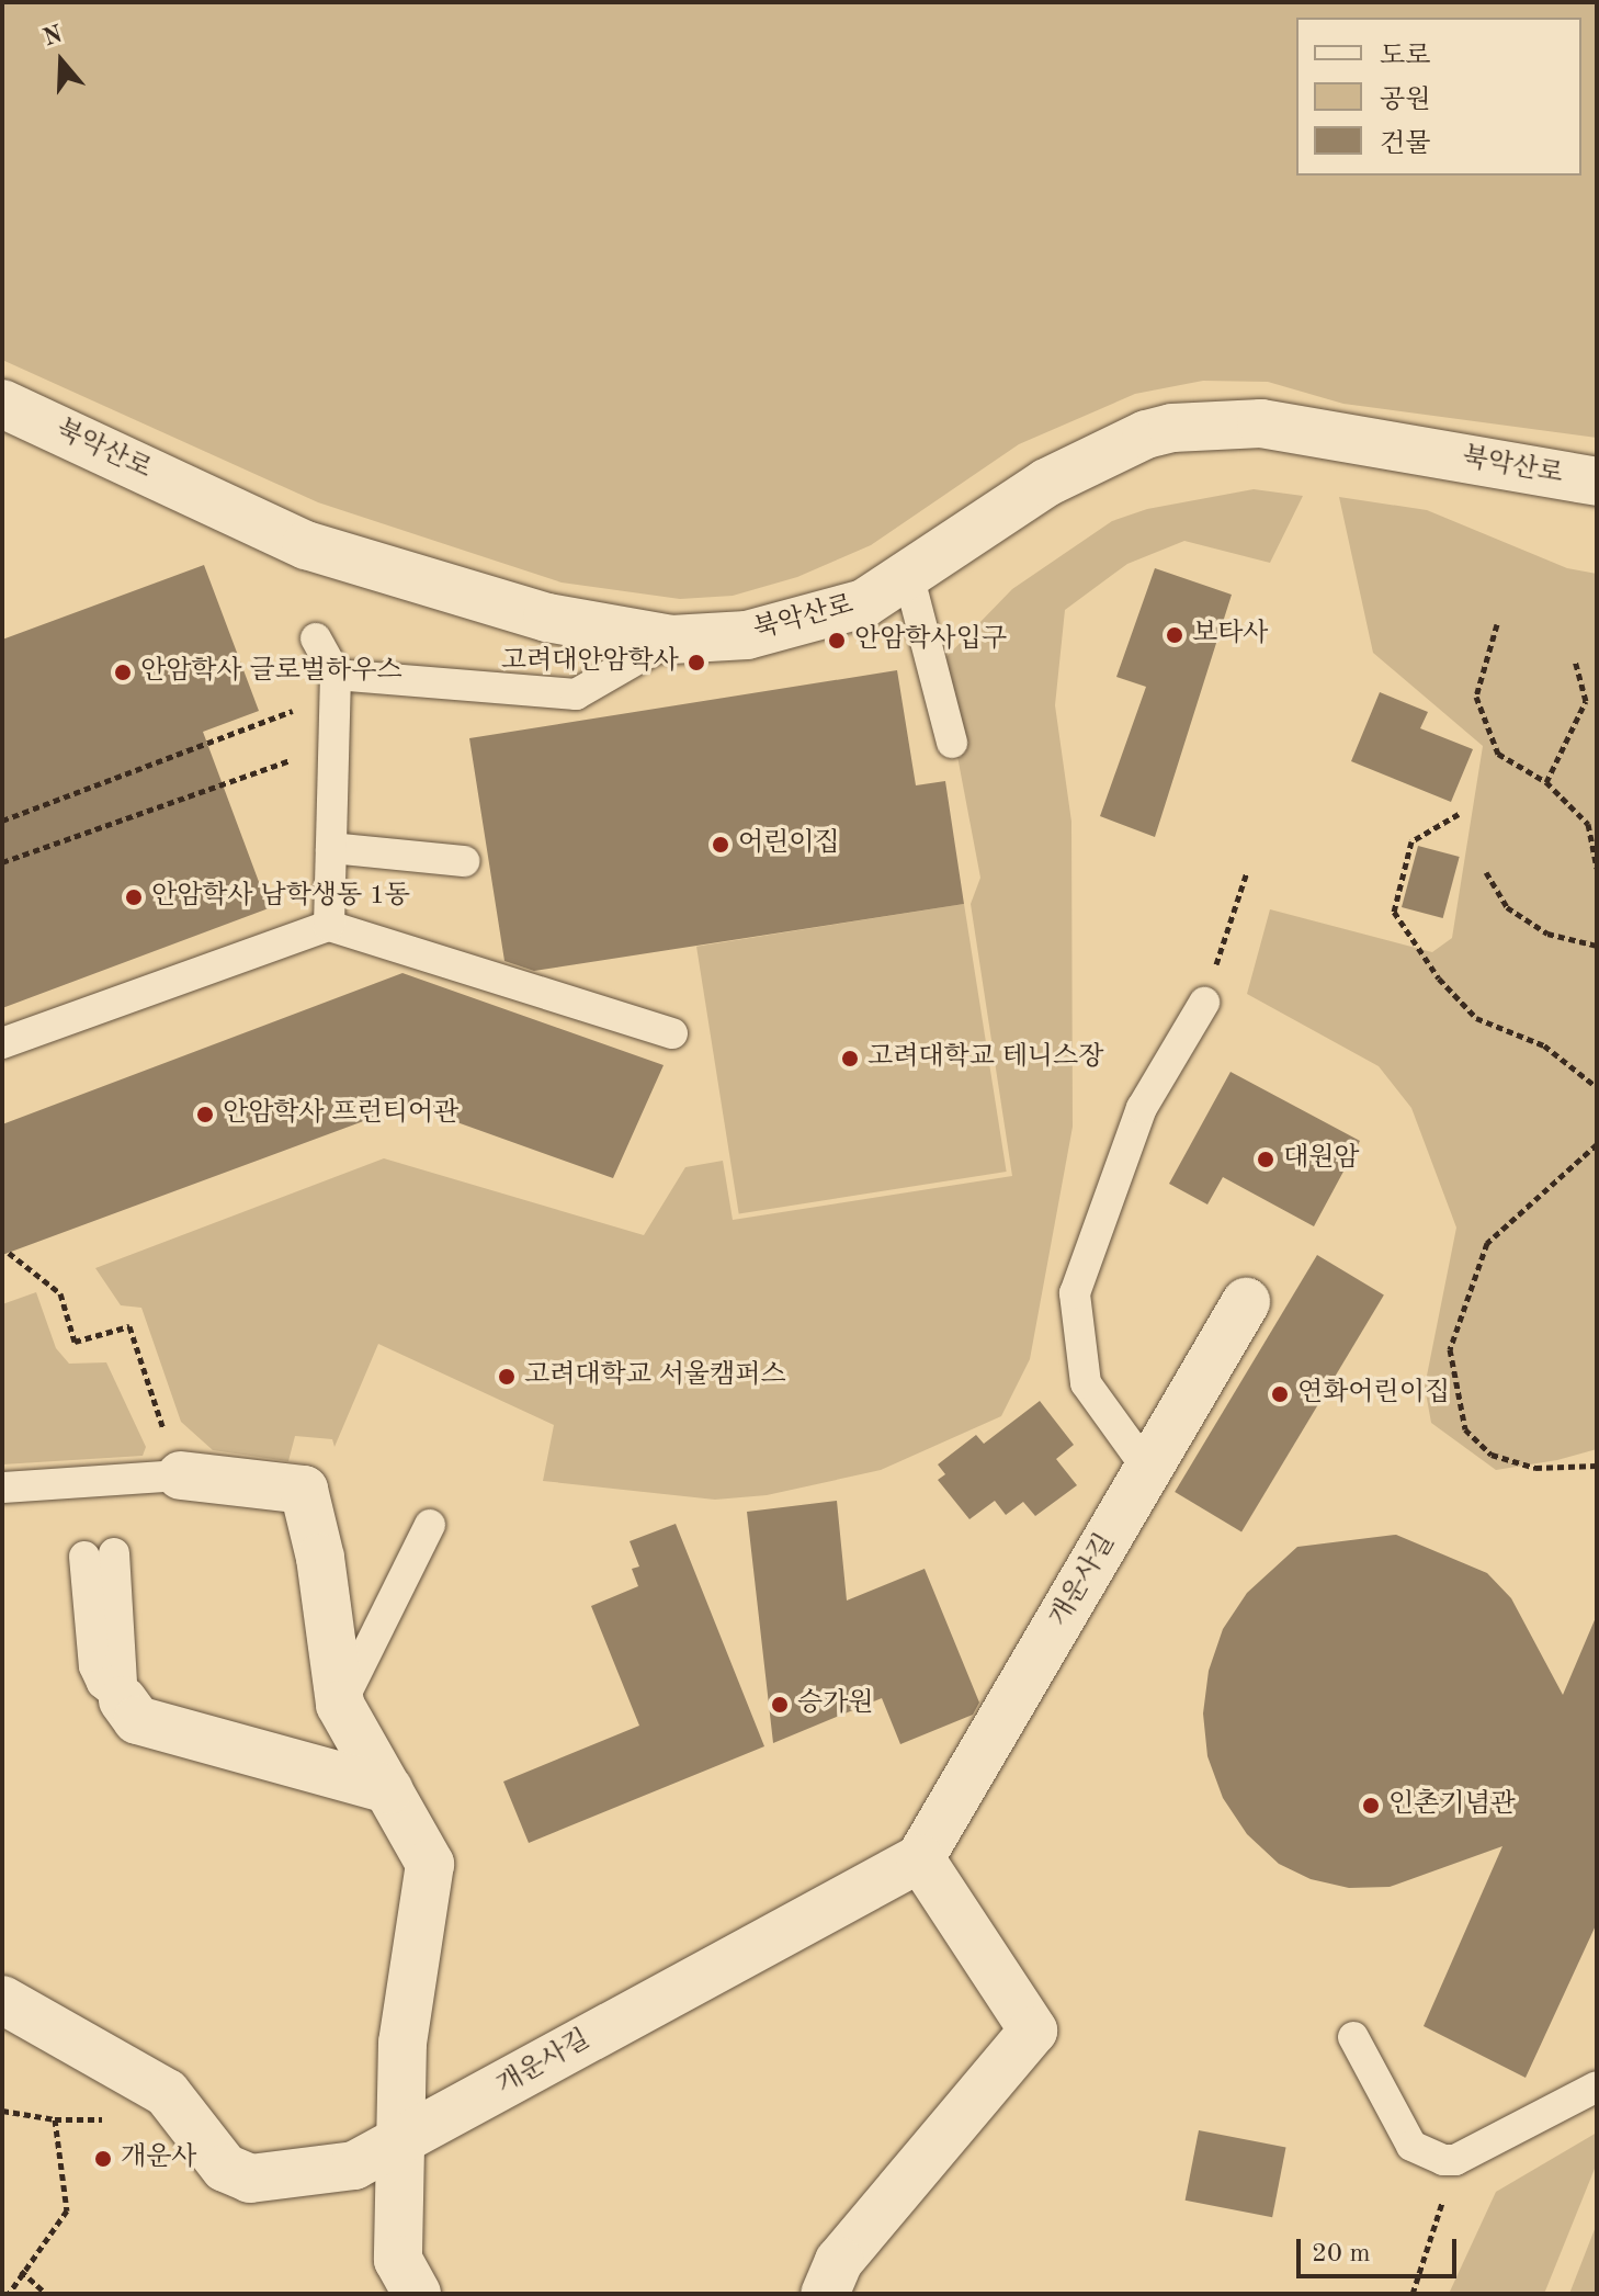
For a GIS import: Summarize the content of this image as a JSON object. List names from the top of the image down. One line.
{"streets":{"street":["북악산로","개운사길"]},"places":["보타사","안암학사입구","고려대안암학사","안암학사 글로벌하우스","어린이집","안암학사 남학생동 1동","고려대학교 테니스장","안암학사 프런티어관","대원암","고려대학교 서울캠퍼스","연화어린이집","승가원","인촌기념관","개운사"],"legend":["도로","공원","건물"],"scale_bar":"20 m","north":"top"}
